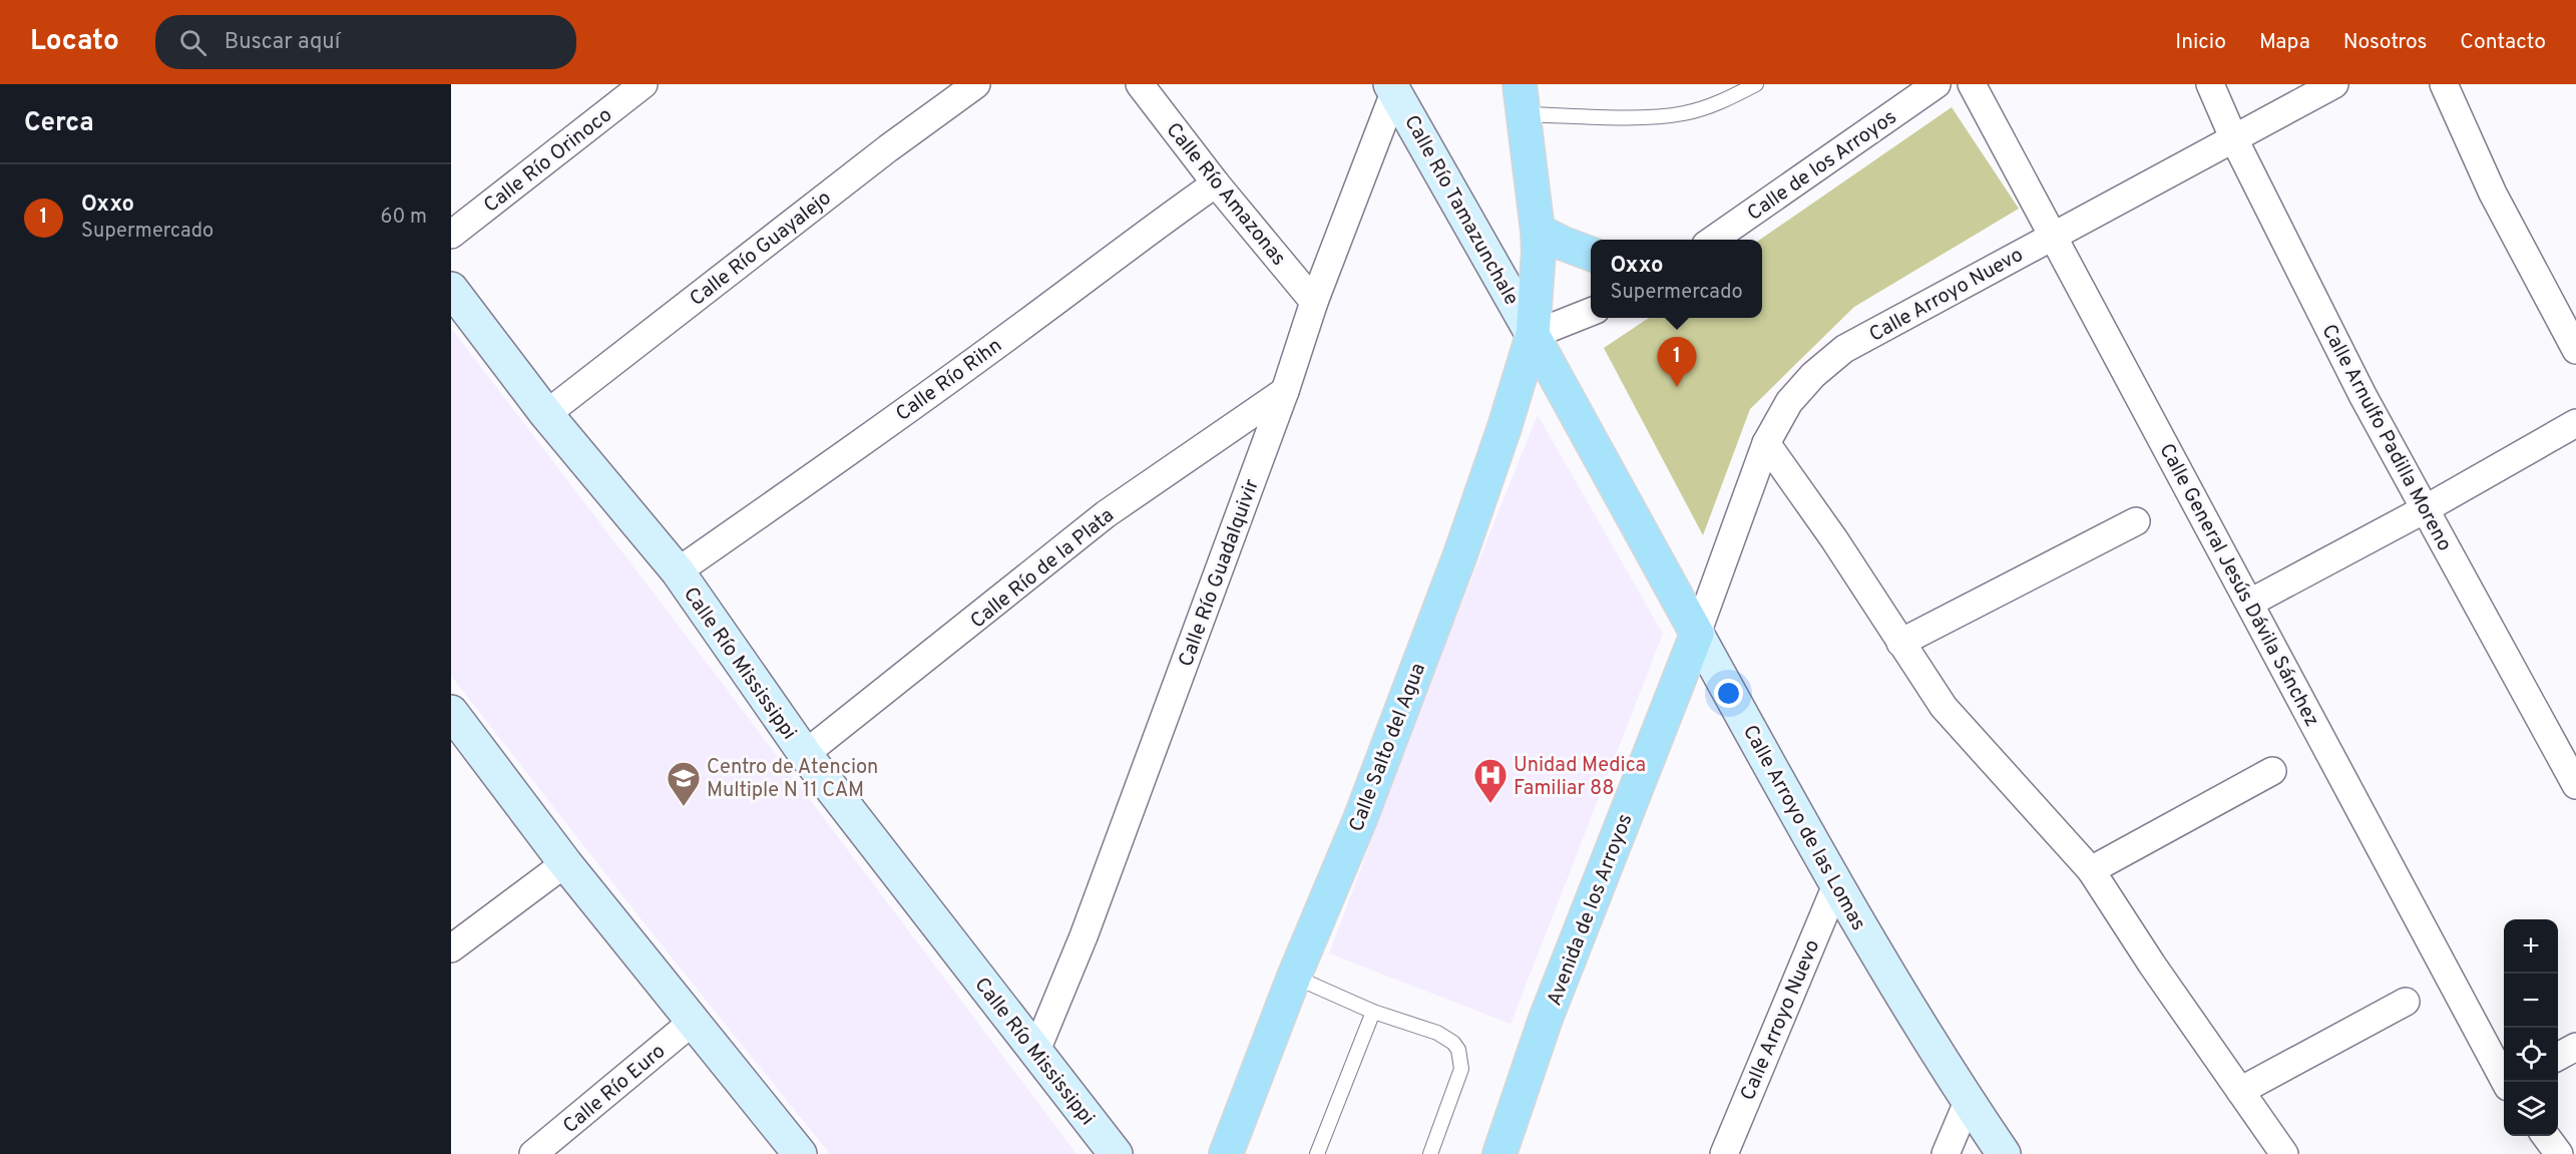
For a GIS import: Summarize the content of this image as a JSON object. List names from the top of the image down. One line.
{"streets":{"main road":["Calle Salto del Agua","Calle Arroyo de las Lomas","Avenida de los Arroyos"],"street":["Calle Río Orinoco","Calle de los Arroyos","Calle Río Amazonas","Calle Río Tamazunchale","Calle Río Guayalejo","Calle Arroyo Nuevo","Calle Río Rihn","Calle Arnulfo Padilla Moreno","Calle Río de la Plata","Calle Río Guadalquivir","Calle General Jesús Dávila Sánchez","Calle Río Mississippi","Calle Río Euro"]},"crossings":[["Calle Río Amazonas","Calle Río Rihn"],["Calle Río Amazonas","Calle Río Guadalquivir"],["Calle Río Tamazunchale","Calle Río Guadalquivir"],["Calle Río Tamazunchale","Calle Salto del Agua"],["Calle Río Tamazunchale","Calle Arroyo de las Lomas"],["Calle Río Guayalejo","Calle Río Mississippi"],["Calle Arroyo Nuevo","Calle Arnulfo Padilla Moreno"],["Calle Arroyo Nuevo","Calle General Jesús Dávila Sánchez"],["Calle Arroyo Nuevo","Calle Arroyo de las Lomas"],["Calle Arroyo Nuevo","Avenida de los Arroyos"],["Calle Río Rihn","Calle Río Mississippi"],["Calle Río de la Plata","Calle Río Guadalquivir"],["Calle Río de la Plata","Calle Río Mississippi"],["Calle Río Guadalquivir","Calle Río Mississippi"],["Calle Salto del Agua","Calle Arroyo de las Lomas"],["Calle Arroyo de las Lomas","Avenida de los Arroyos"]],"places":{"hospital":["Unidad Medica Familiar 88"],"school or university":["Centro de Atencion Multiple N 11 CAM"]},"page":{"header":"Locato","search":"Buscar aquí","nav":["Inicio","Mapa","Nosotros","Contacto"],"heading":"Cerca","list":[{"mark":"1","name":"Oxxo","note":"Supermercado","value":"60 m"}],"popup":["Oxxo","Supermercado"],"pins":"1","map_buttons":["+","−"]}}
